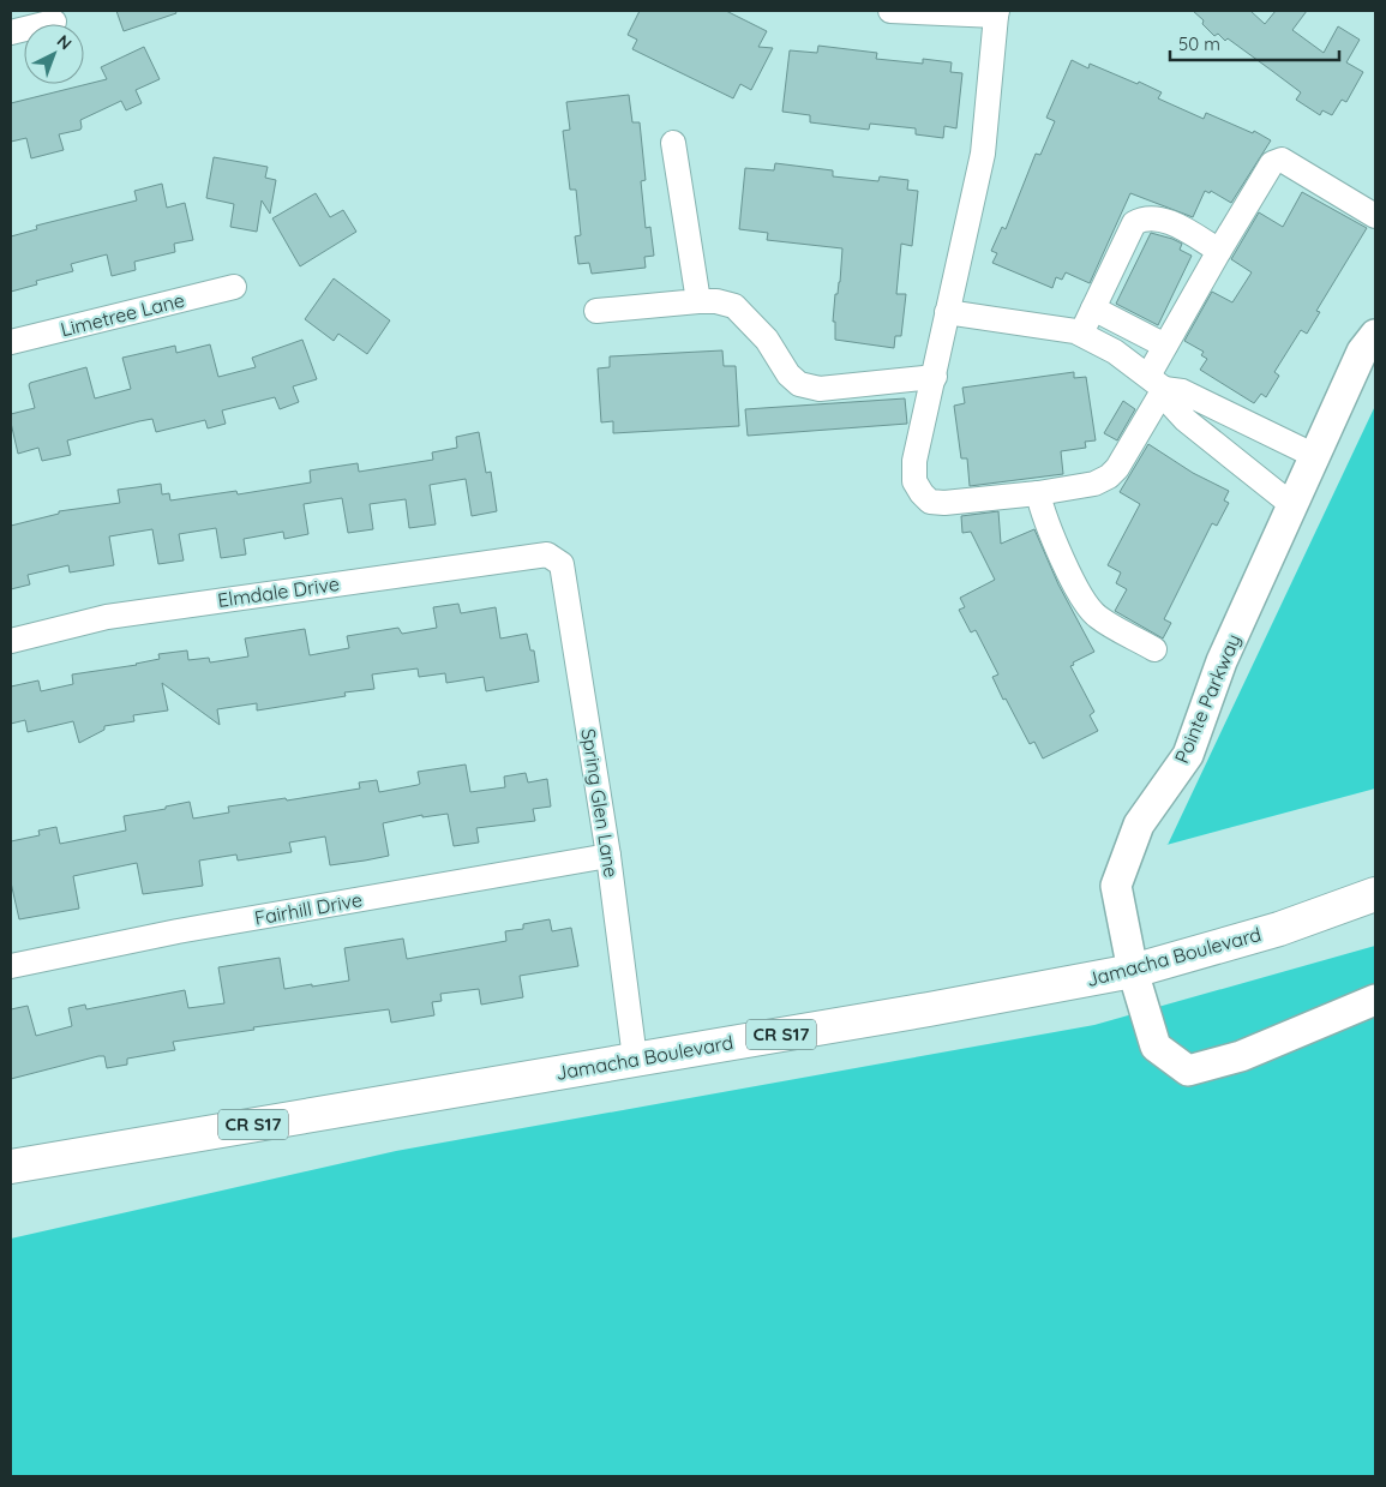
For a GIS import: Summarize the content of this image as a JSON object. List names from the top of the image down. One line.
{"streets":{"main road":["Jamacha Boulevard","CR S17"],"street":["Limetree Lane","Elmdale Drive","Pointe Parkway","Spring Glen Lane","Fairhill Drive"]},"crossings":[["Elmdale Drive","Spring Glen Lane"],["Pointe Parkway","Jamacha Boulevard"],["Spring Glen Lane","Fairhill Drive"],["Spring Glen Lane","Jamacha Boulevard"]],"scale_bar":"50 m","north":"top right"}
